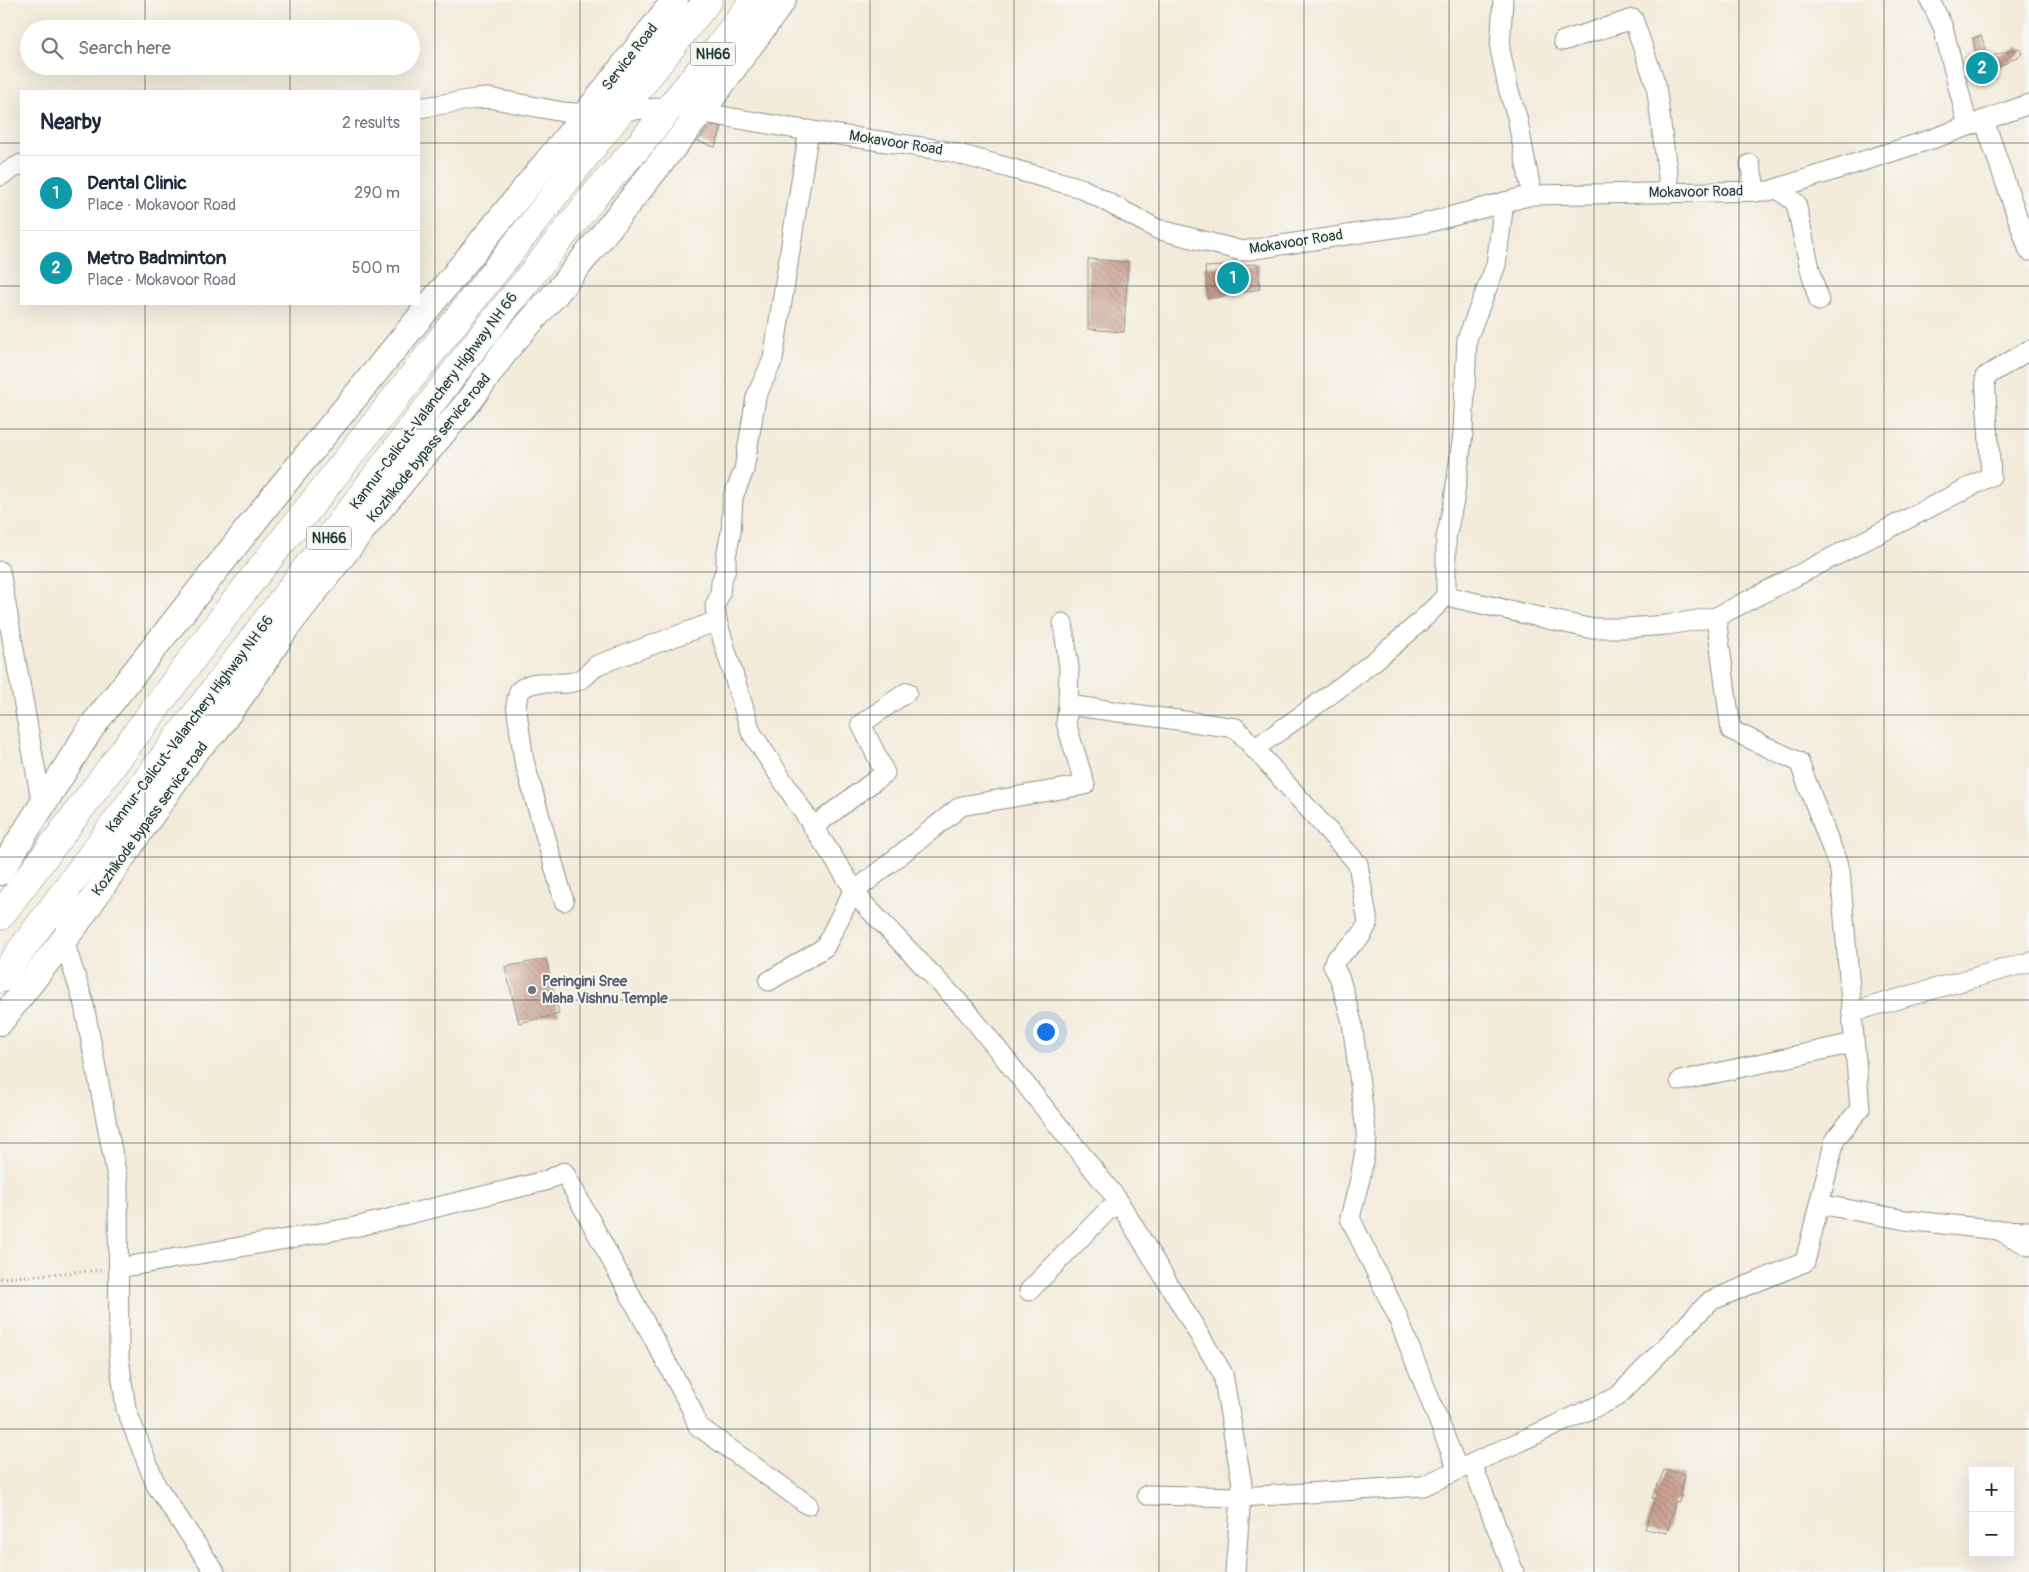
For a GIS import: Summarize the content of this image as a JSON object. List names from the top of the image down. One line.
{"streets":{"highway":["NH66","Kannur-Calicut-Valanchery Highway NH 66"],"street":["Service Road","Mokavoor Road","Kozhikode bypass service road"]},"crossings":[["Service Road","Mokavoor Road"],["Mokavoor Road","Kannur-Calicut-Valanchery Highway NH 66"],["Mokavoor Road","Kozhikode bypass service road"]],"places":["Peringini Sree Maha Vishnu Temple"],"page":{"search":"Search here","pins":["2","1"],"heading":["Nearby","2 results"],"list":[{"mark":"1","name":"Dental Clinic","note":"Place · Mokavoor Road","value":"290 m"},{"mark":"2","name":"Metro Badminton","note":"Place · Mokavoor Road","value":"500 m"}],"map_buttons":["+","−"]}}
